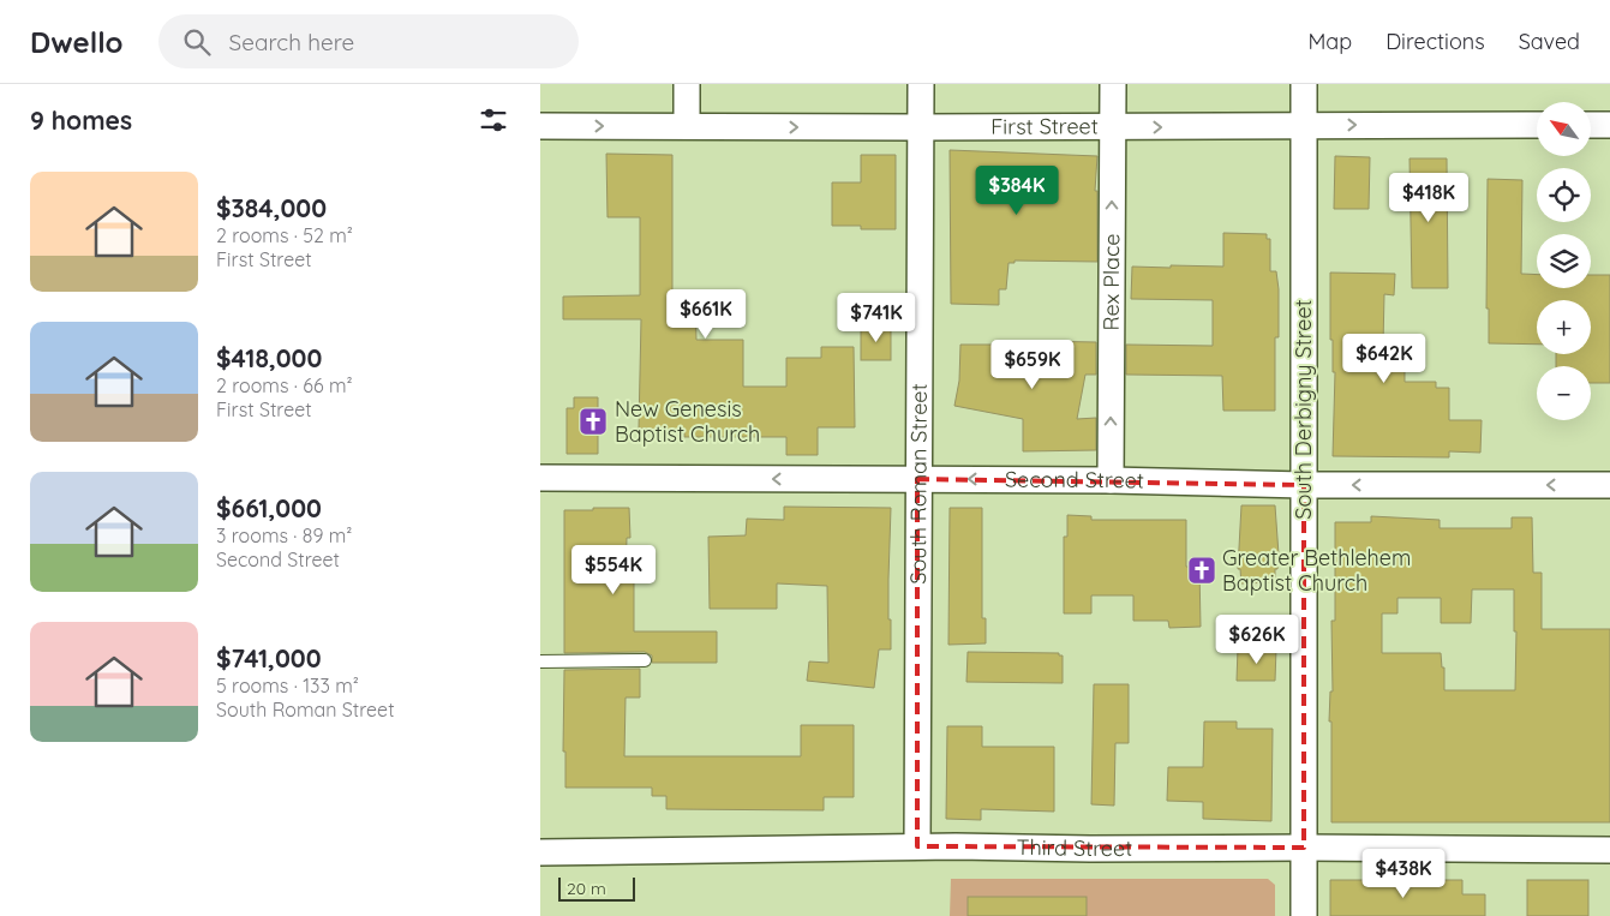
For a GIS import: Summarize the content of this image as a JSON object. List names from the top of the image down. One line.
{"streets":{"street":["First Street","Rex Place","South Derbigny Street","Second Street","South Roman Street","Third Street"]},"crossings":[["First Street","Rex Place"],["First Street","South Derbigny Street"],["First Street","South Roman Street"],["Rex Place","Second Street"],["South Derbigny Street","Second Street"],["South Derbigny Street","Third Street"],["Second Street","South Roman Street"],["South Roman Street","Third Street"]],"one_way":["First Street","Rex Place","Second Street"],"places":{"church":["New Genesis Baptist Church","Greater Bethlehem Baptist Church"]},"scale_bar":"20 m","north":"top left","page":{"header":"Dwello","search":"Search here","nav":["Map","Directions","Saved"],"heading":"9 homes","map_buttons":["+","−"],"list":[{"name":"$384,000","note":"2 rooms · 52 m² · First Street"},{"name":"$418,000","note":"2 rooms · 66 m² · First Street"},{"name":"$661,000","note":"3 rooms · 89 m² · Second Street"},{"name":"$741,000","note":"5 rooms · 133 m² · South Roman Street"}],"price":["$384K","$418K","$661K","$741K","$642K","$659K","$554K","$626K","$438K"],"scale":"20 m"}}
